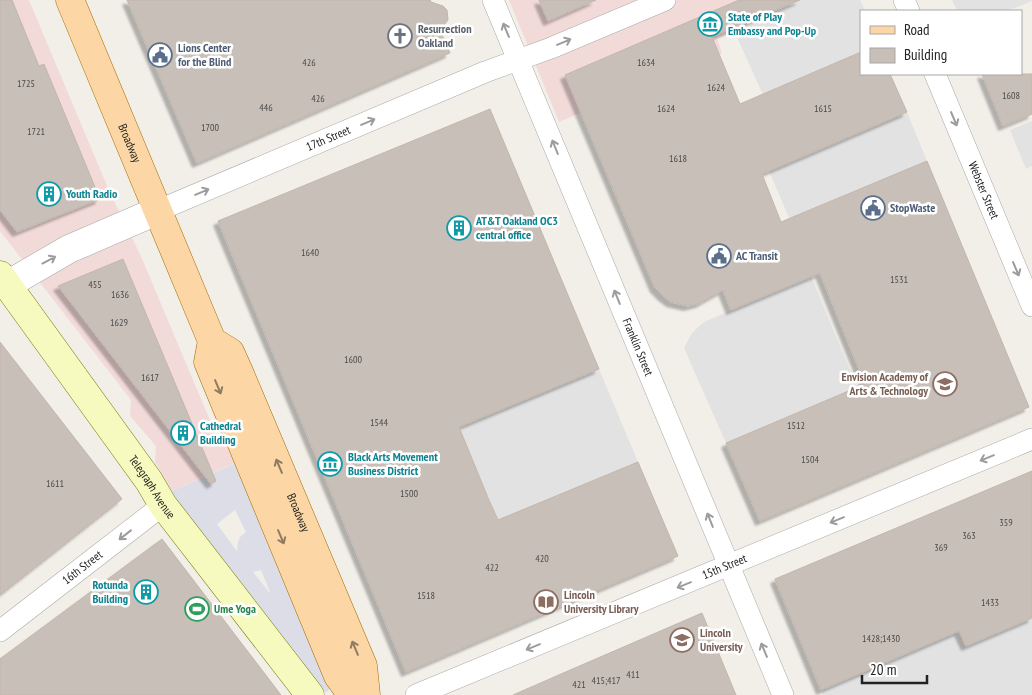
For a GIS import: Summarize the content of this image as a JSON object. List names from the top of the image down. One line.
{"streets":{"main road":["Broadway","Telegraph Avenue"],"street":["17th Street","Webster Street","Franklin Street","15th Street","16th Street"]},"crossings":[["17th Street","Broadway"],["17th Street","Franklin Street"],["17th Street","Telegraph Avenue"],["Franklin Street","15th Street"],["Telegraph Avenue","16th Street"]],"one_way":["17th Street","Webster Street","Franklin Street","15th Street","16th Street"],"places":{"museum":["State of Play Embassy and Pop-Up","Black Arts Movement Business District"],"church":["Resurrection Oakland"],"public building":["Lions Center for the Blind","StopWaste","AC Transit"],"building":["Youth Radio","AT&T Oakland OC3 central office","Cathedral Building","Rotunda Building"],"school or university":["Envision Academy of Arts & Technology","Lincoln University"],"library":["Lincoln University Library"],"sports":["Ume Yoga"]},"house_numbers":["426","1634","1725","1624","1608","426","446","1624","1615","1700","1721","1618","1640","1531","455","1636","1629","1600","1617","1544","1512","1504","1611","1500","359","363","369","420","422","1518","1433","1428;1430","411","415;417","421"],"legend":["Road","Building"],"scale_bar":"20 m"}
